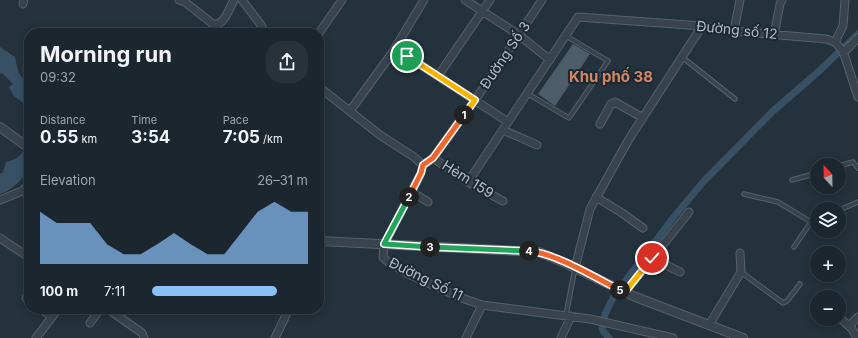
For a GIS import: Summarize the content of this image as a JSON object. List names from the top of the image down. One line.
{"streets":{"street":["Đường số 12","Đường Số 3","Hẻm 159","Đường Số 11"]},"crossings":[["Đường Số 3","Hẻm 159"],["Đường Số 3","Đường Số 11"]],"districts":["Khu phố 38"],"north":"top","page":{"heading":["Morning run","09:32"],"stats":[["Distance","0.55 km"],["Time","3:54"],["Pace","7:05 /km"]],"pins":["1","2","3","4","5"],"map_buttons":["+","−"],"chart":["Elevation","26–31 m"],"list":[{"name":"100 m","note":"7:11"}]}}
